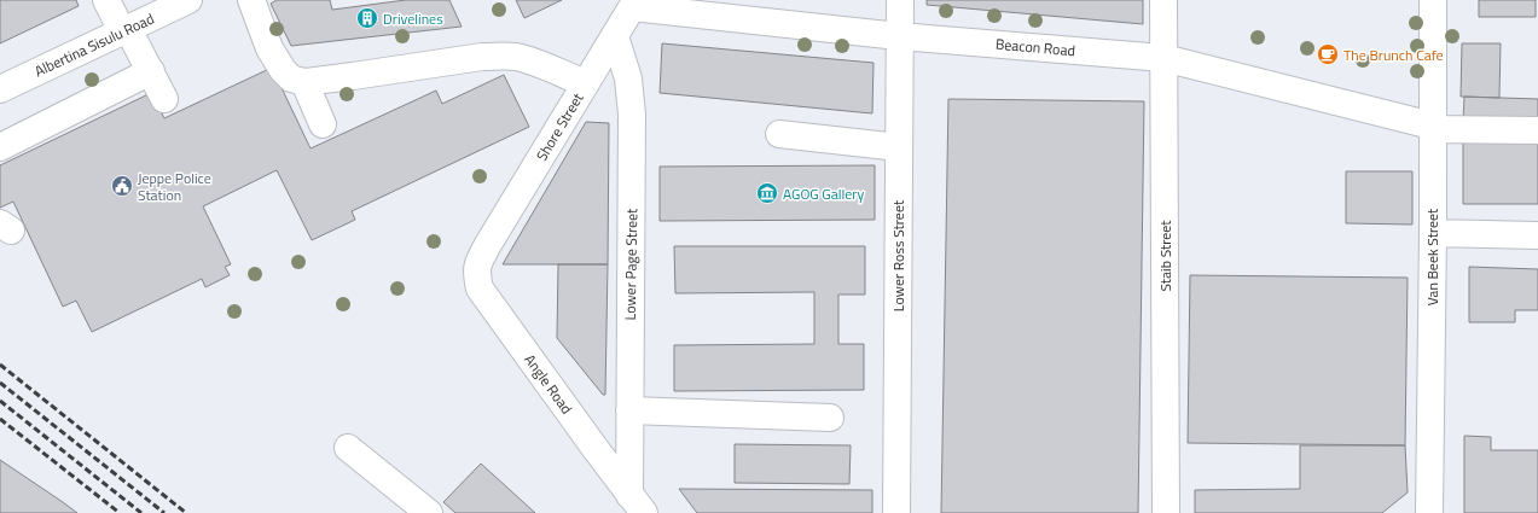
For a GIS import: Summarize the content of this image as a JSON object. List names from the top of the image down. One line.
{"streets":{"street":["Albertina Sisulu Road","Beacon Road","Shore Street","Lower Ross Street","Staib Street","Van Beek Street","Lower Page Street","Angle Road"]},"crossings":[["Beacon Road","Shore Street"],["Beacon Road","Lower Ross Street"],["Beacon Road","Staib Street"],["Beacon Road","Van Beek Street"],["Shore Street","Lower Page Street"],["Shore Street","Angle Road"],["Lower Page Street","Angle Road"]],"places":{"building":["Drivelines"],"cafe":["The Brunch Cafe"],"public building":["Jeppe Police Station"],"museum":["AGOG Gallery"]}}
